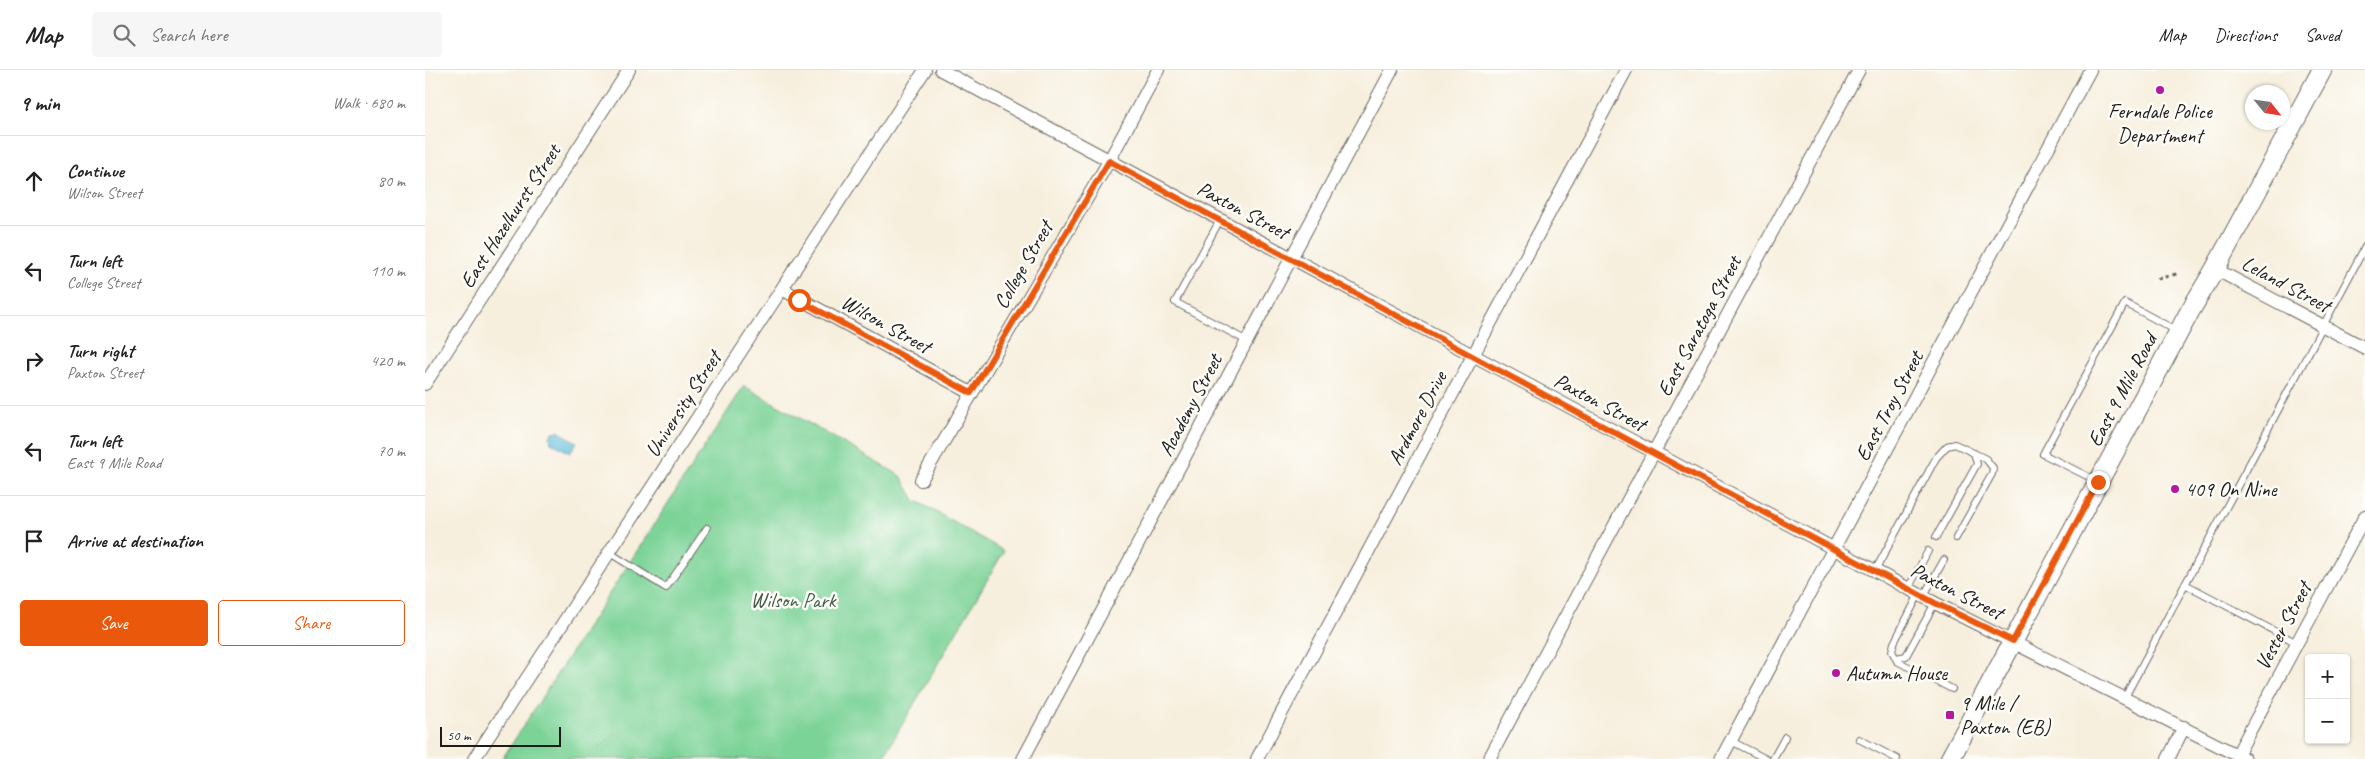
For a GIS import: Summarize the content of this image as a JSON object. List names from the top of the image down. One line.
{"streets":{"main road":["East 9 Mile Road"],"street":["Paxton Street","East Hazelhurst Street","College Street","Leland Street","Wilson Street","East Saratoga Street","University Street","Academy Street","East Troy Street","Ardmore Drive","Vester Street"]},"crossings":[["Paxton Street","College Street"],["Paxton Street","East Saratoga Street"],["Paxton Street","East 9 Mile Road"],["Paxton Street","Academy Street"],["Paxton Street","East Troy Street"],["Paxton Street","Ardmore Drive"],["Paxton Street","Vester Street"],["College Street","Wilson Street"],["Leland Street","East 9 Mile Road"],["Wilson Street","University Street"]],"parks":["Wilson Park"],"places":{"other":["Ferndale Police Department","409 On Nine","Autumn House"],"transit":["9 Mile / Paxton (EB)"]},"scale_bar":"50 m","north":"bottom right","page":{"header":"Map","search":"Search here","nav":["Map","Directions","Saved"],"heading":["9 min","Walk · 680 m"],"list":[["Continue","Wilson Street","80 m"],["Turn left","College Street","110 m"],["Turn right","Paxton Street","420 m"],["Turn left","East 9 Mile Road","70 m"],"Arrive at destination"],"buttons":["Save","Share"],"map_buttons":["+","−"],"scale":"50 m"}}
